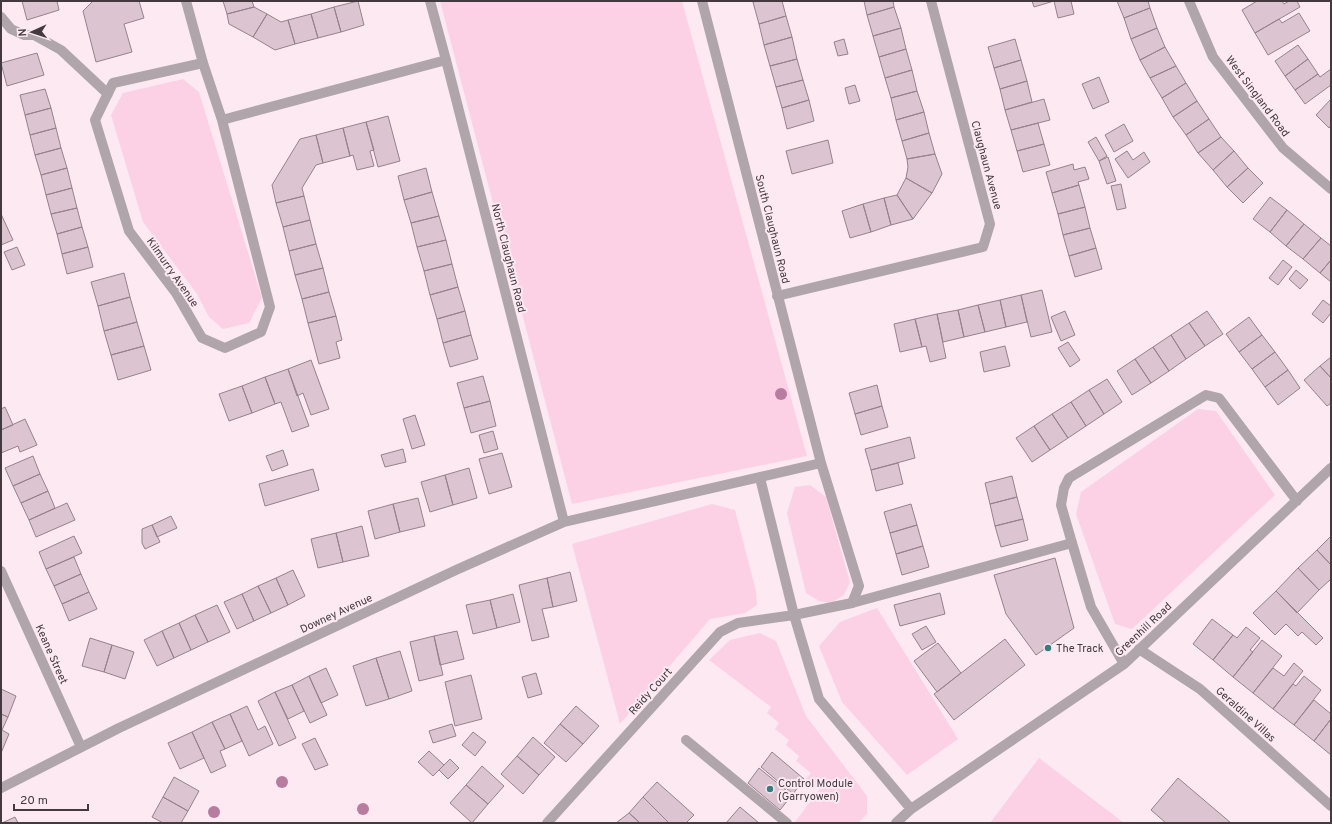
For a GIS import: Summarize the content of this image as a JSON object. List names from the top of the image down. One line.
{"streets":{"street":["West Singland Road","Claughaun Avenue","South Claughaun Road","North Claughaun Road","Kilmurry Avenue","Downey Avenue","Greenhill Road","Keane Street","Reidy Court","Geraldine Villas"]},"crossings":[["Claughaun Avenue","South Claughaun Road"],["South Claughaun Road","Downey Avenue"],["South Claughaun Road","Reidy Court"],["North Claughaun Road","Downey Avenue"],["Downey Avenue","Keane Street"],["Greenhill Road","Geraldine Villas"]],"places":["The Track","Control Module (Garryowen)"],"scale_bar":"20 m","north":"left"}
